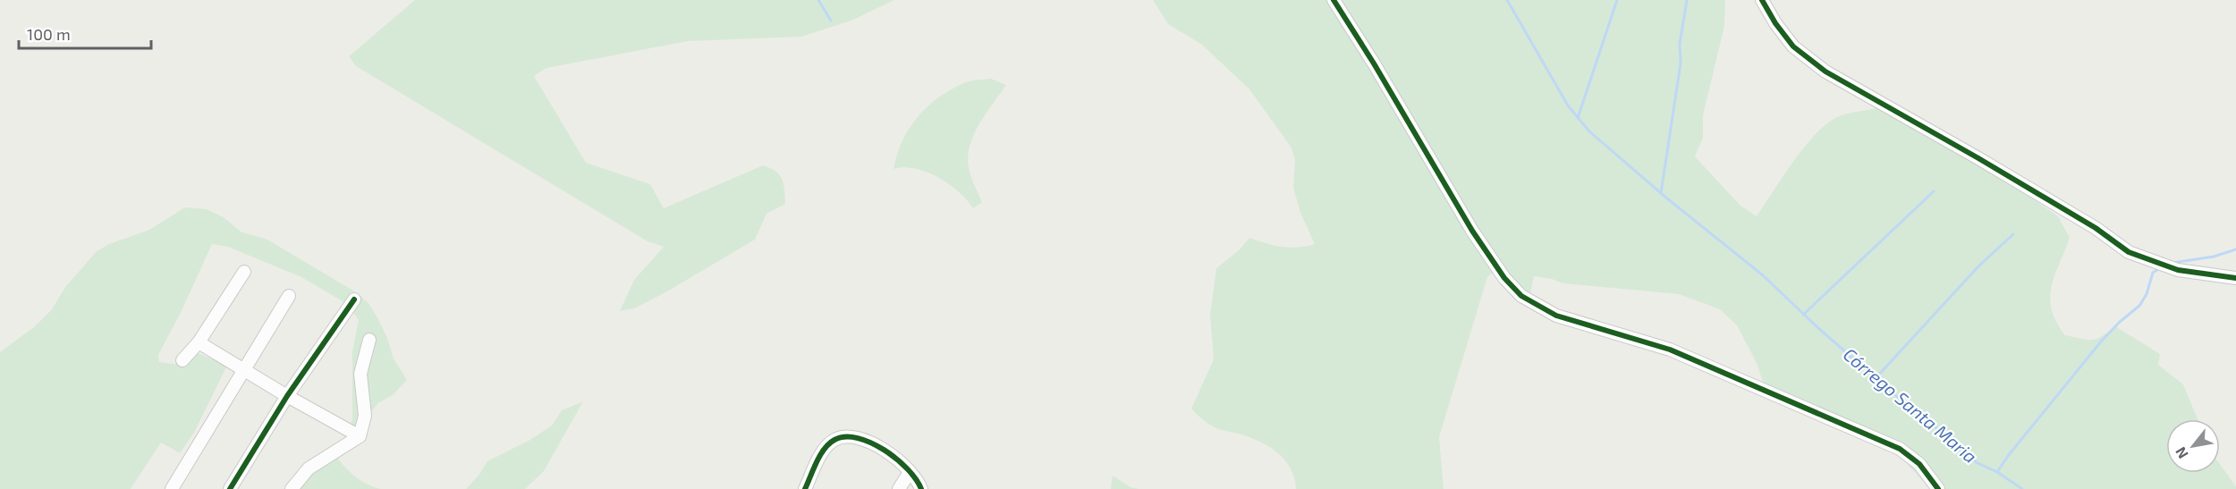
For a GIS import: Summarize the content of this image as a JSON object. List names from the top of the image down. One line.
{"water":["Córrego Santa Maria"],"scale_bar":"100 m","north":"bottom left"}
